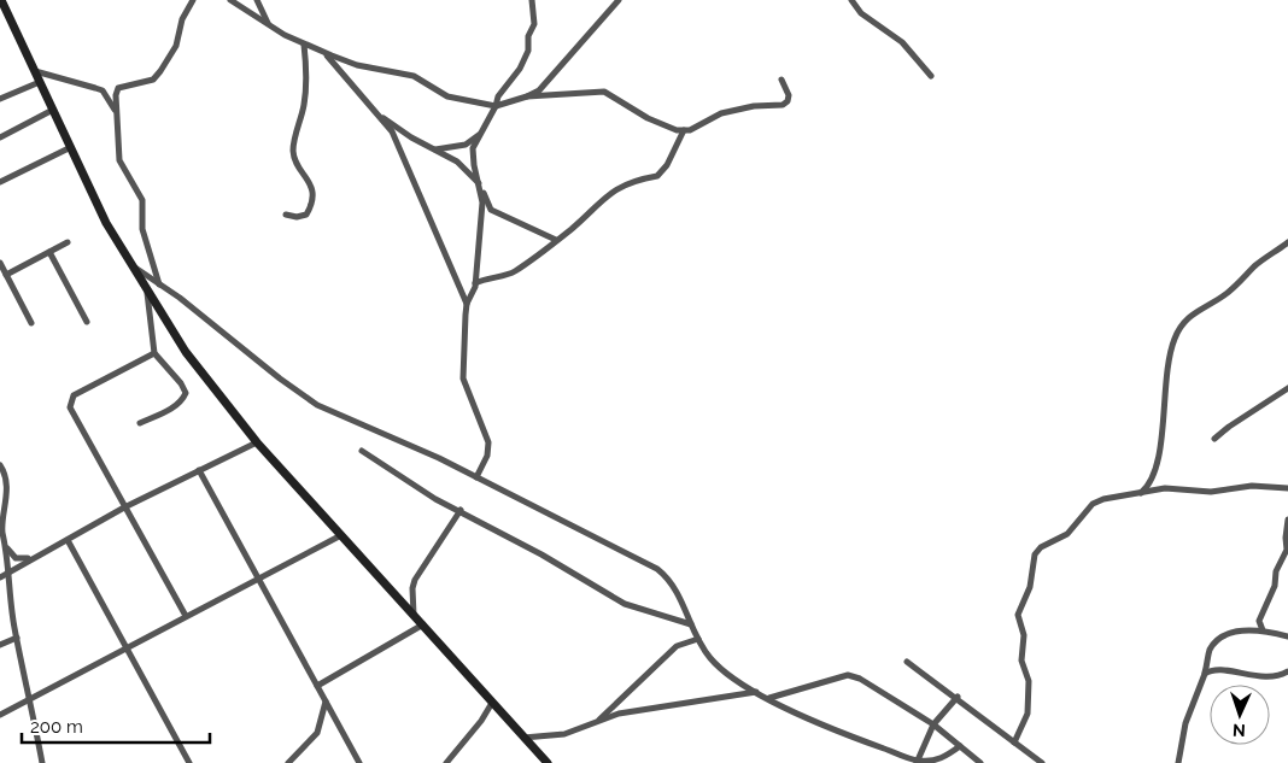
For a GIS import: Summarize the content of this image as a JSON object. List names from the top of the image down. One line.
{"scale_bar":"200 m","north":"bottom"}
